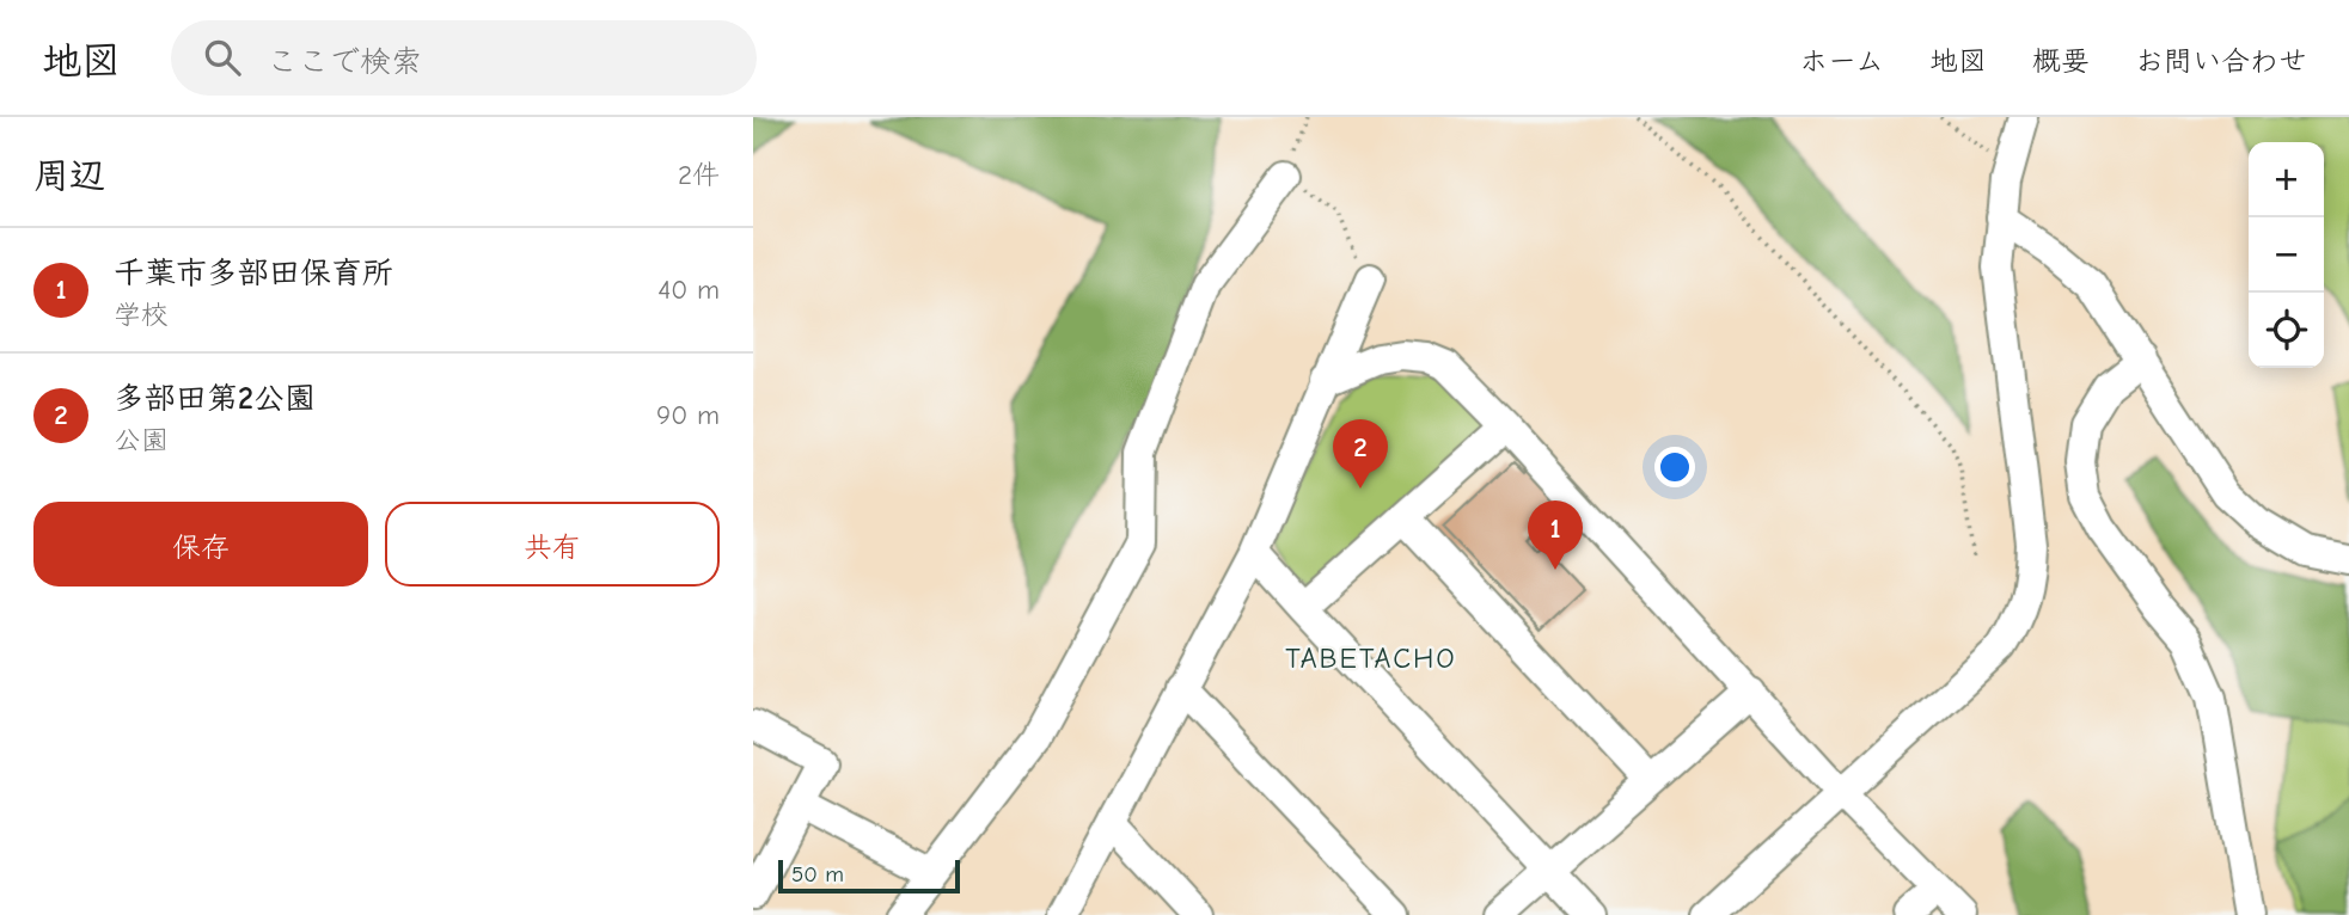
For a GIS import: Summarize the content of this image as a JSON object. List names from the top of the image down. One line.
{"districts":["TABETACHO"],"scale_bar":"50 m","page":{"header":"地図","search":"ここで検索","nav":["ホーム","地図","概要","お問い合わせ"],"heading":["周辺","2件"],"map_buttons":["+","−"],"list":[{"mark":"1","name":"千葉市多部田保育所","note":"学校","value":"40 m"},{"mark":"2","name":"多部田第2公園","note":"公園","value":"90 m"}],"pins":["2","1"],"buttons":["保存","共有"],"scale":"50 m"}}
